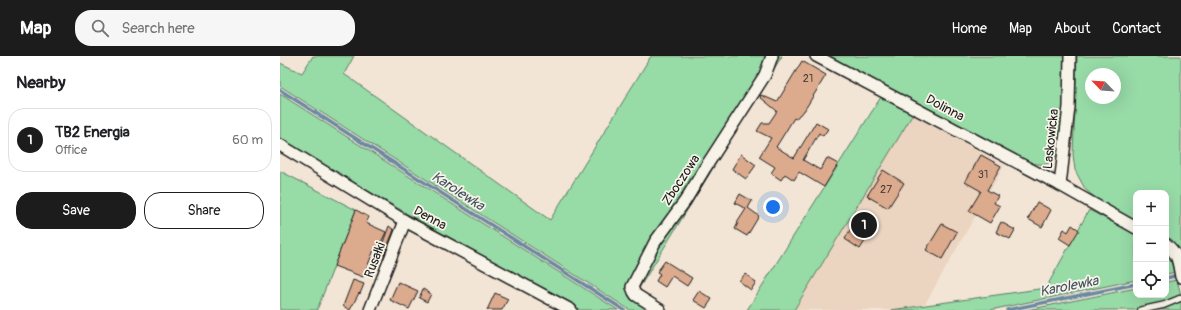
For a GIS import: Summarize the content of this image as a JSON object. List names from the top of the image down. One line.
{"streets":{"street":["Dolinna","Laskowicka","Zboczowa","Denna","Rusałki"]},"crossings":[["Dolinna","Laskowicka"],["Denna","Rusałki"]],"water":["Karolewka"],"house_numbers":["21","31","27"],"north":"top left","page":{"header":"Map","search":"Search here","nav":["Home","Map","About","Contact"],"heading":"Nearby","list":[{"mark":"1","name":"TB2 Energia","note":"Office","value":"60 m"}],"buttons":["Save","Share"],"map_buttons":["+","−"],"pins":"1"}}
